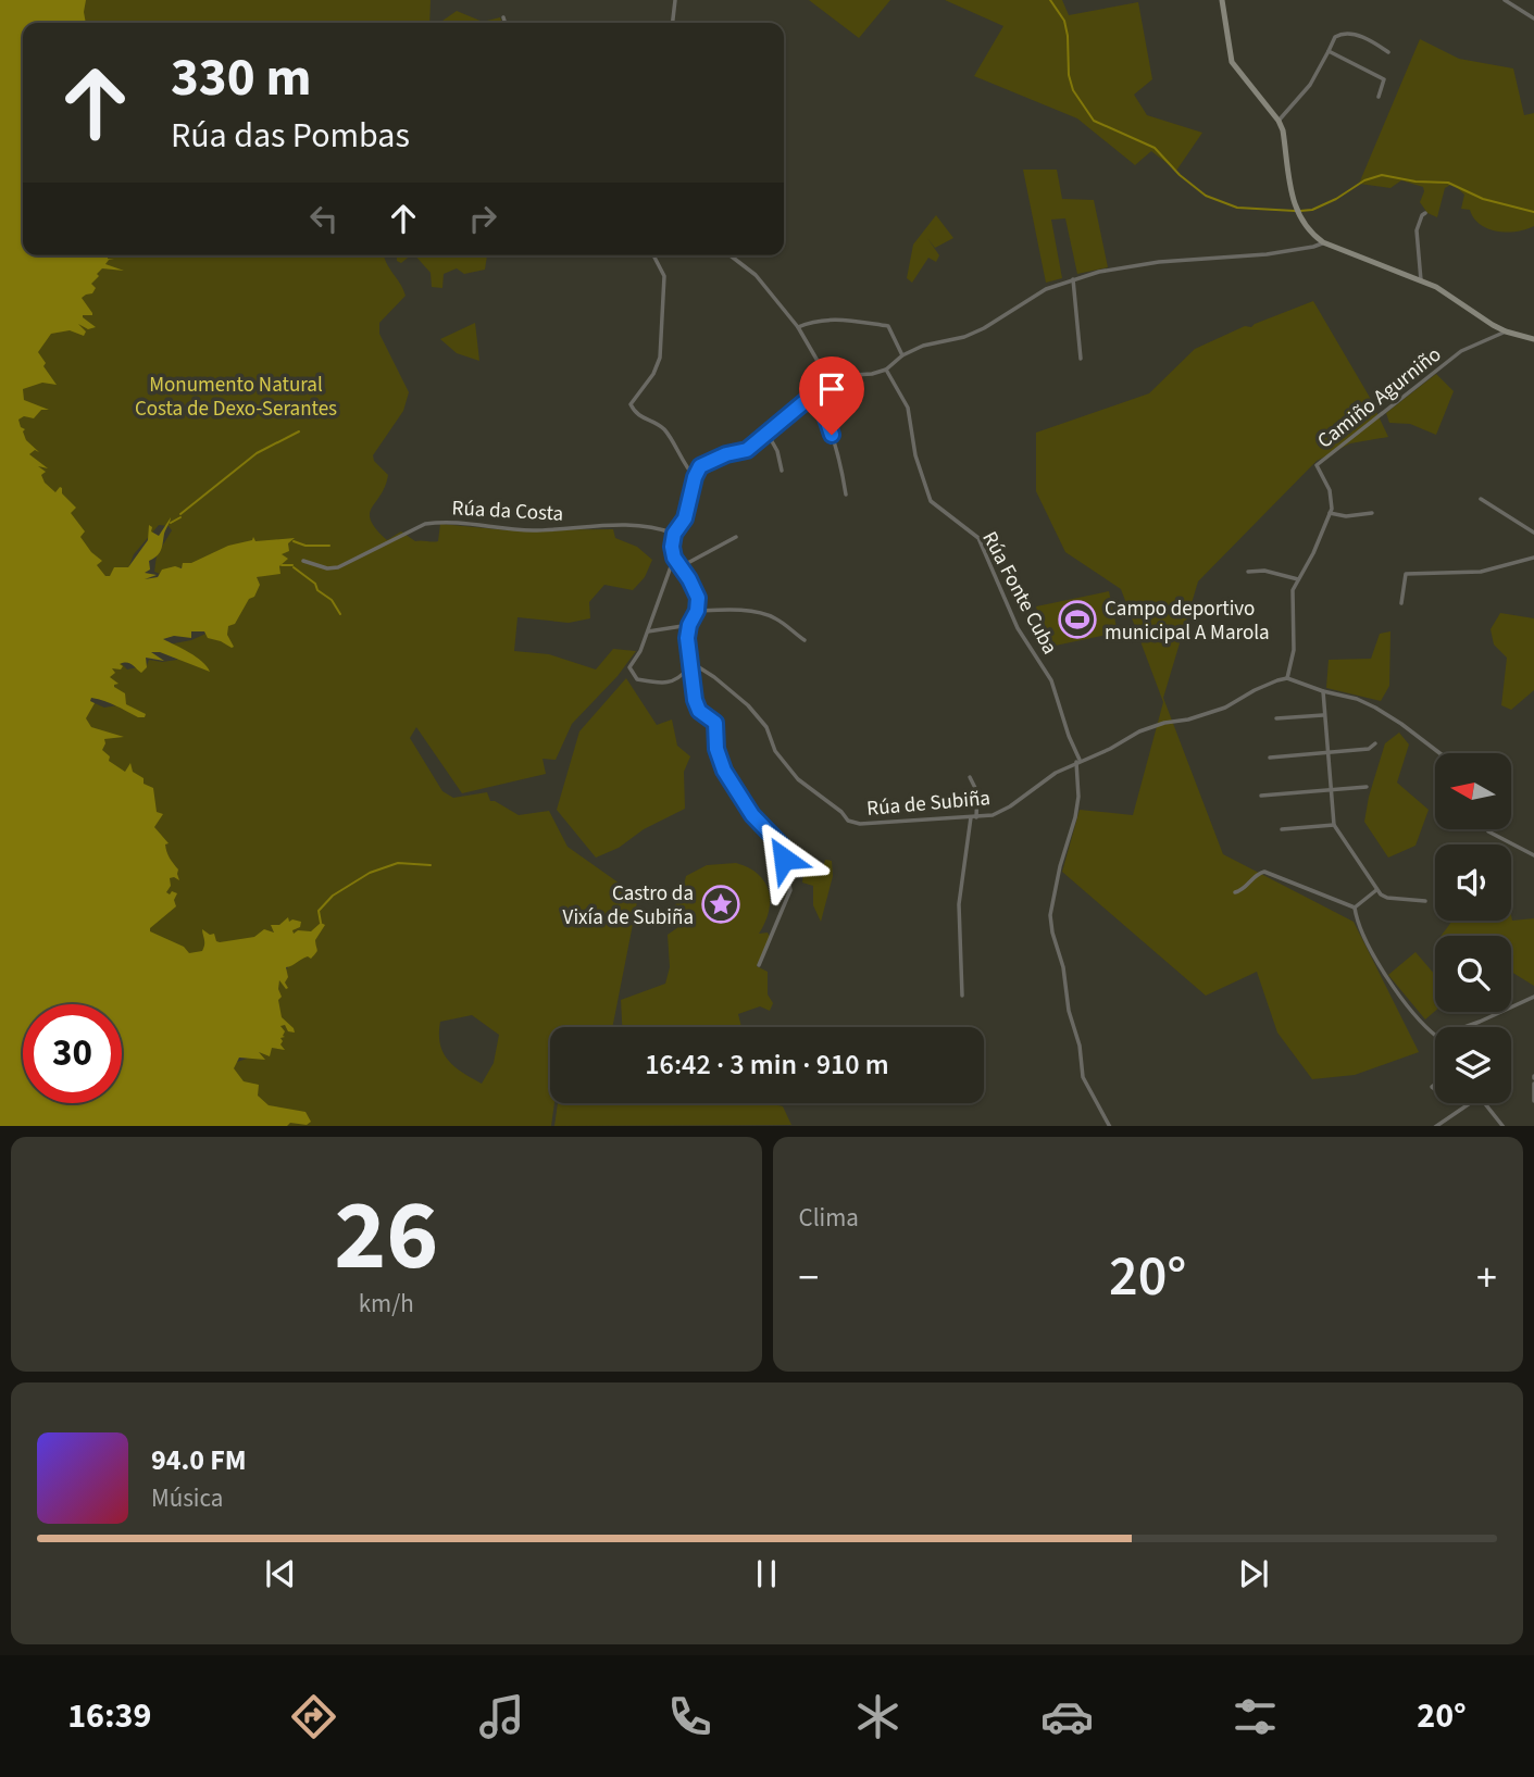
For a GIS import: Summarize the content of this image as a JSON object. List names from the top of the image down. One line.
{"streets":{"street":["Camiño Agurniño","Rúa da Costa","Rúa Fonte Cuba","Rúa de Subiña"]},"crossings":[["Rúa Fonte Cuba","Rúa de Subiña"]],"parks":["Monumento Natural Costa de Dexo-Serantes"],"places":{"sports":["Campo deportivo municipal A Marola"],"place":["Castro da Vixía de Subiña"]},"north":"left","page":{"turn":["330 m","Rúa das Pombas"],"limit":"30","trip":"16:42 · 3 min · 910 m","tile":[["26","km/h"],"Clima"],"heat":["−","20°","+"],"song":["94.0 FM","Música"],"tabs":["16:39","20°"]}}
